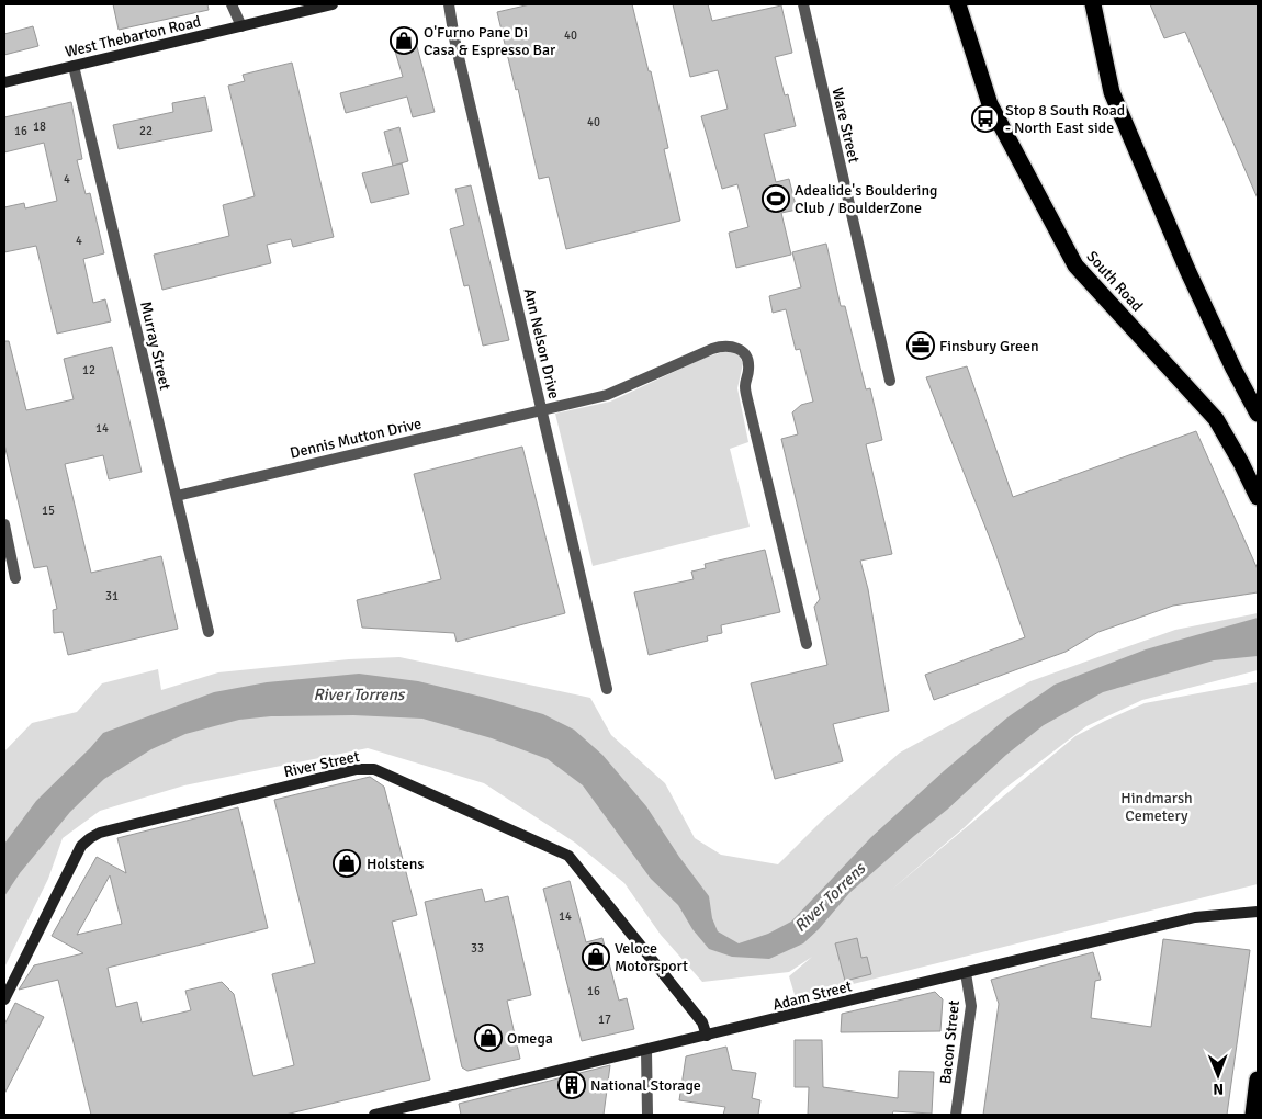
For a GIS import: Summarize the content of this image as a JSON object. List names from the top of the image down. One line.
{"streets":{"highway":["South Road"],"street":["West Thebarton Road","Ware Street","Ann Nelson Drive","Murray Street","Dennis Mutton Drive","River Street","Adam Street","Bacon Street"]},"crossings":[["West Thebarton Road","Murray Street"],["Ann Nelson Drive","Dennis Mutton Drive"],["Murray Street","Dennis Mutton Drive"],["River Street","Adam Street"],["Adam Street","Bacon Street"]],"water":["River Torrens"],"parks":["Hindmarsh Cemetery"],"places":{"shop":["O'Furno Pane Di Casa & Espresso Bar","Holstens","Veloce Motorsport","Omega"],"bus stop":["Stop 8 South Road - North East side"],"sports":["Adealide's Bouldering Club / BoulderZone"],"office":["Finsbury Green"],"building":["National Storage"]},"house_numbers":["40","40","18","16","22","4","4","12","14","15","31","14","33","16","17"],"north":"bottom"}
